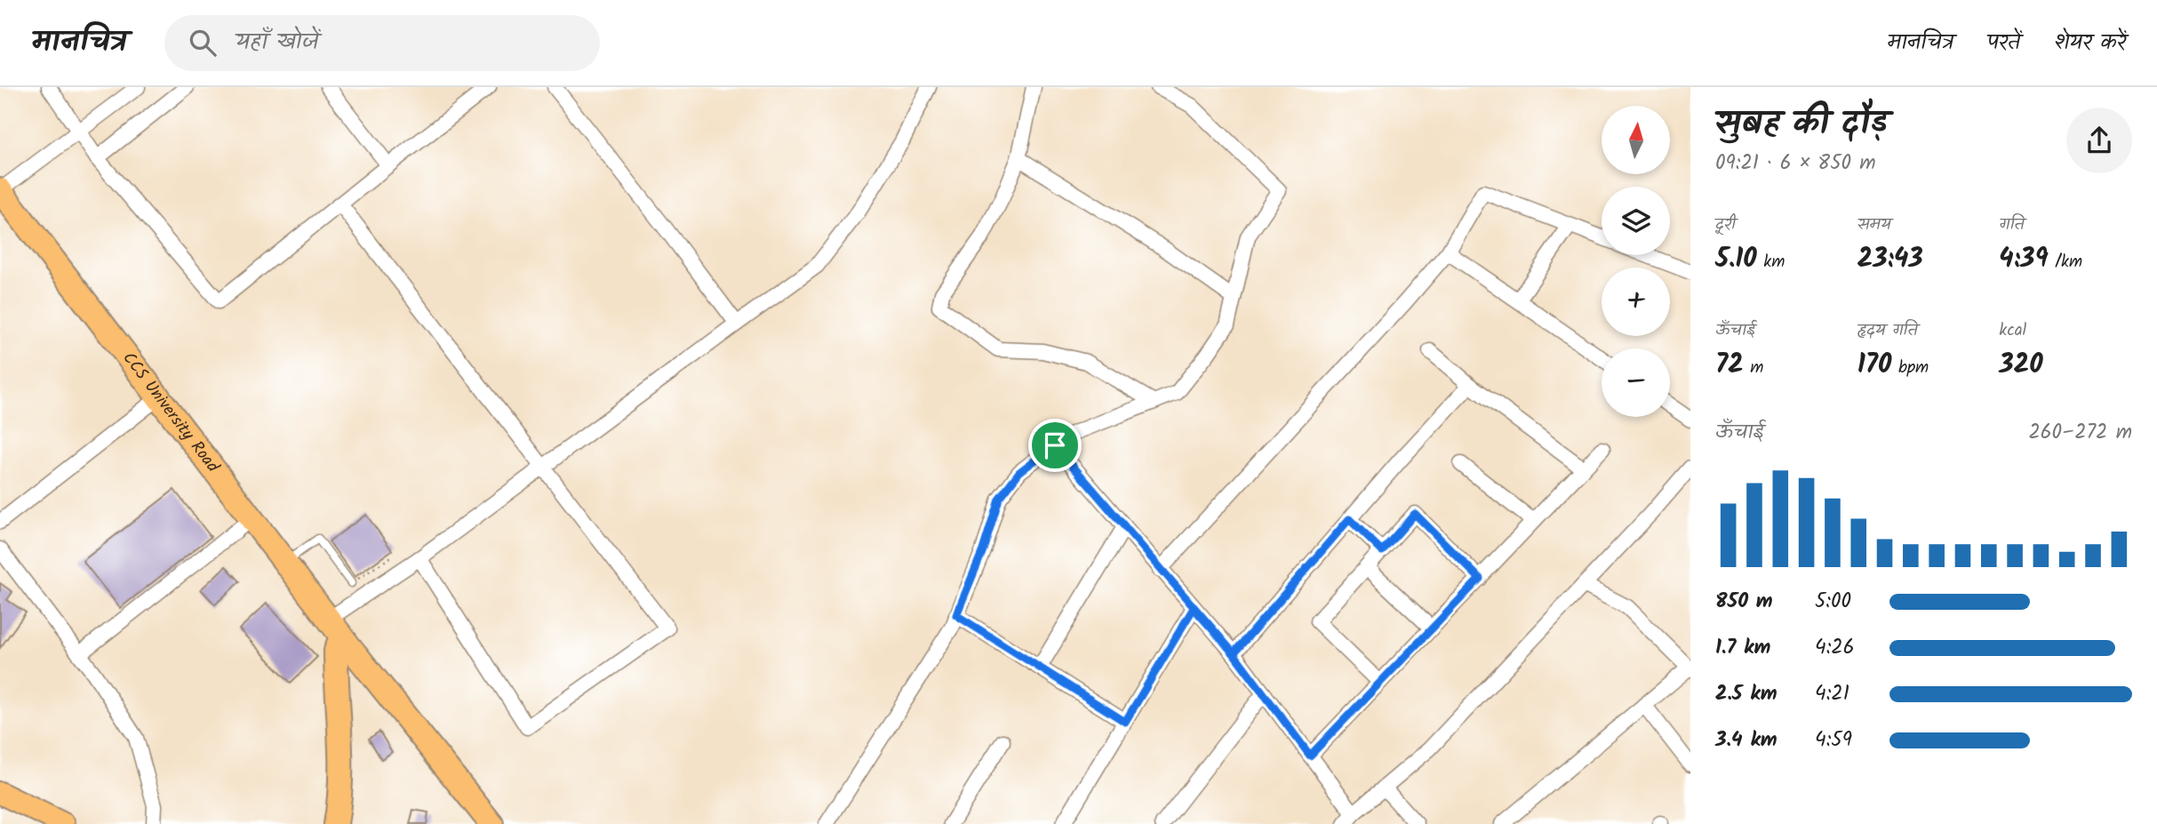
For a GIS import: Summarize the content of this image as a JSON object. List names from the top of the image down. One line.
{"streets":{"highway":["CCS University Road"]},"north":"top","page":{"header":"मानचित्र","search":"यहाँ खोजें","nav":["मानचित्र","परतें","शेयर करें"],"heading":["सुबह की दौड़","09:21 · 6 × 850 m"],"map_buttons":["+","−"],"stats":[["दूरी","5.10 km"],["समय","23:43"],["गति","4:39 /km"],["ऊँचाई","72 m"],["हृदय गति","170 bpm"],["kcal","320"]],"chart":["ऊँचाई","260–272 m"],"list":[{"name":"850 m","note":"5:00"},{"name":"1.7 km","note":"4:26"},{"name":"2.5 km","note":"4:21"},{"name":"3.4 km","note":"4:59"}]}}
